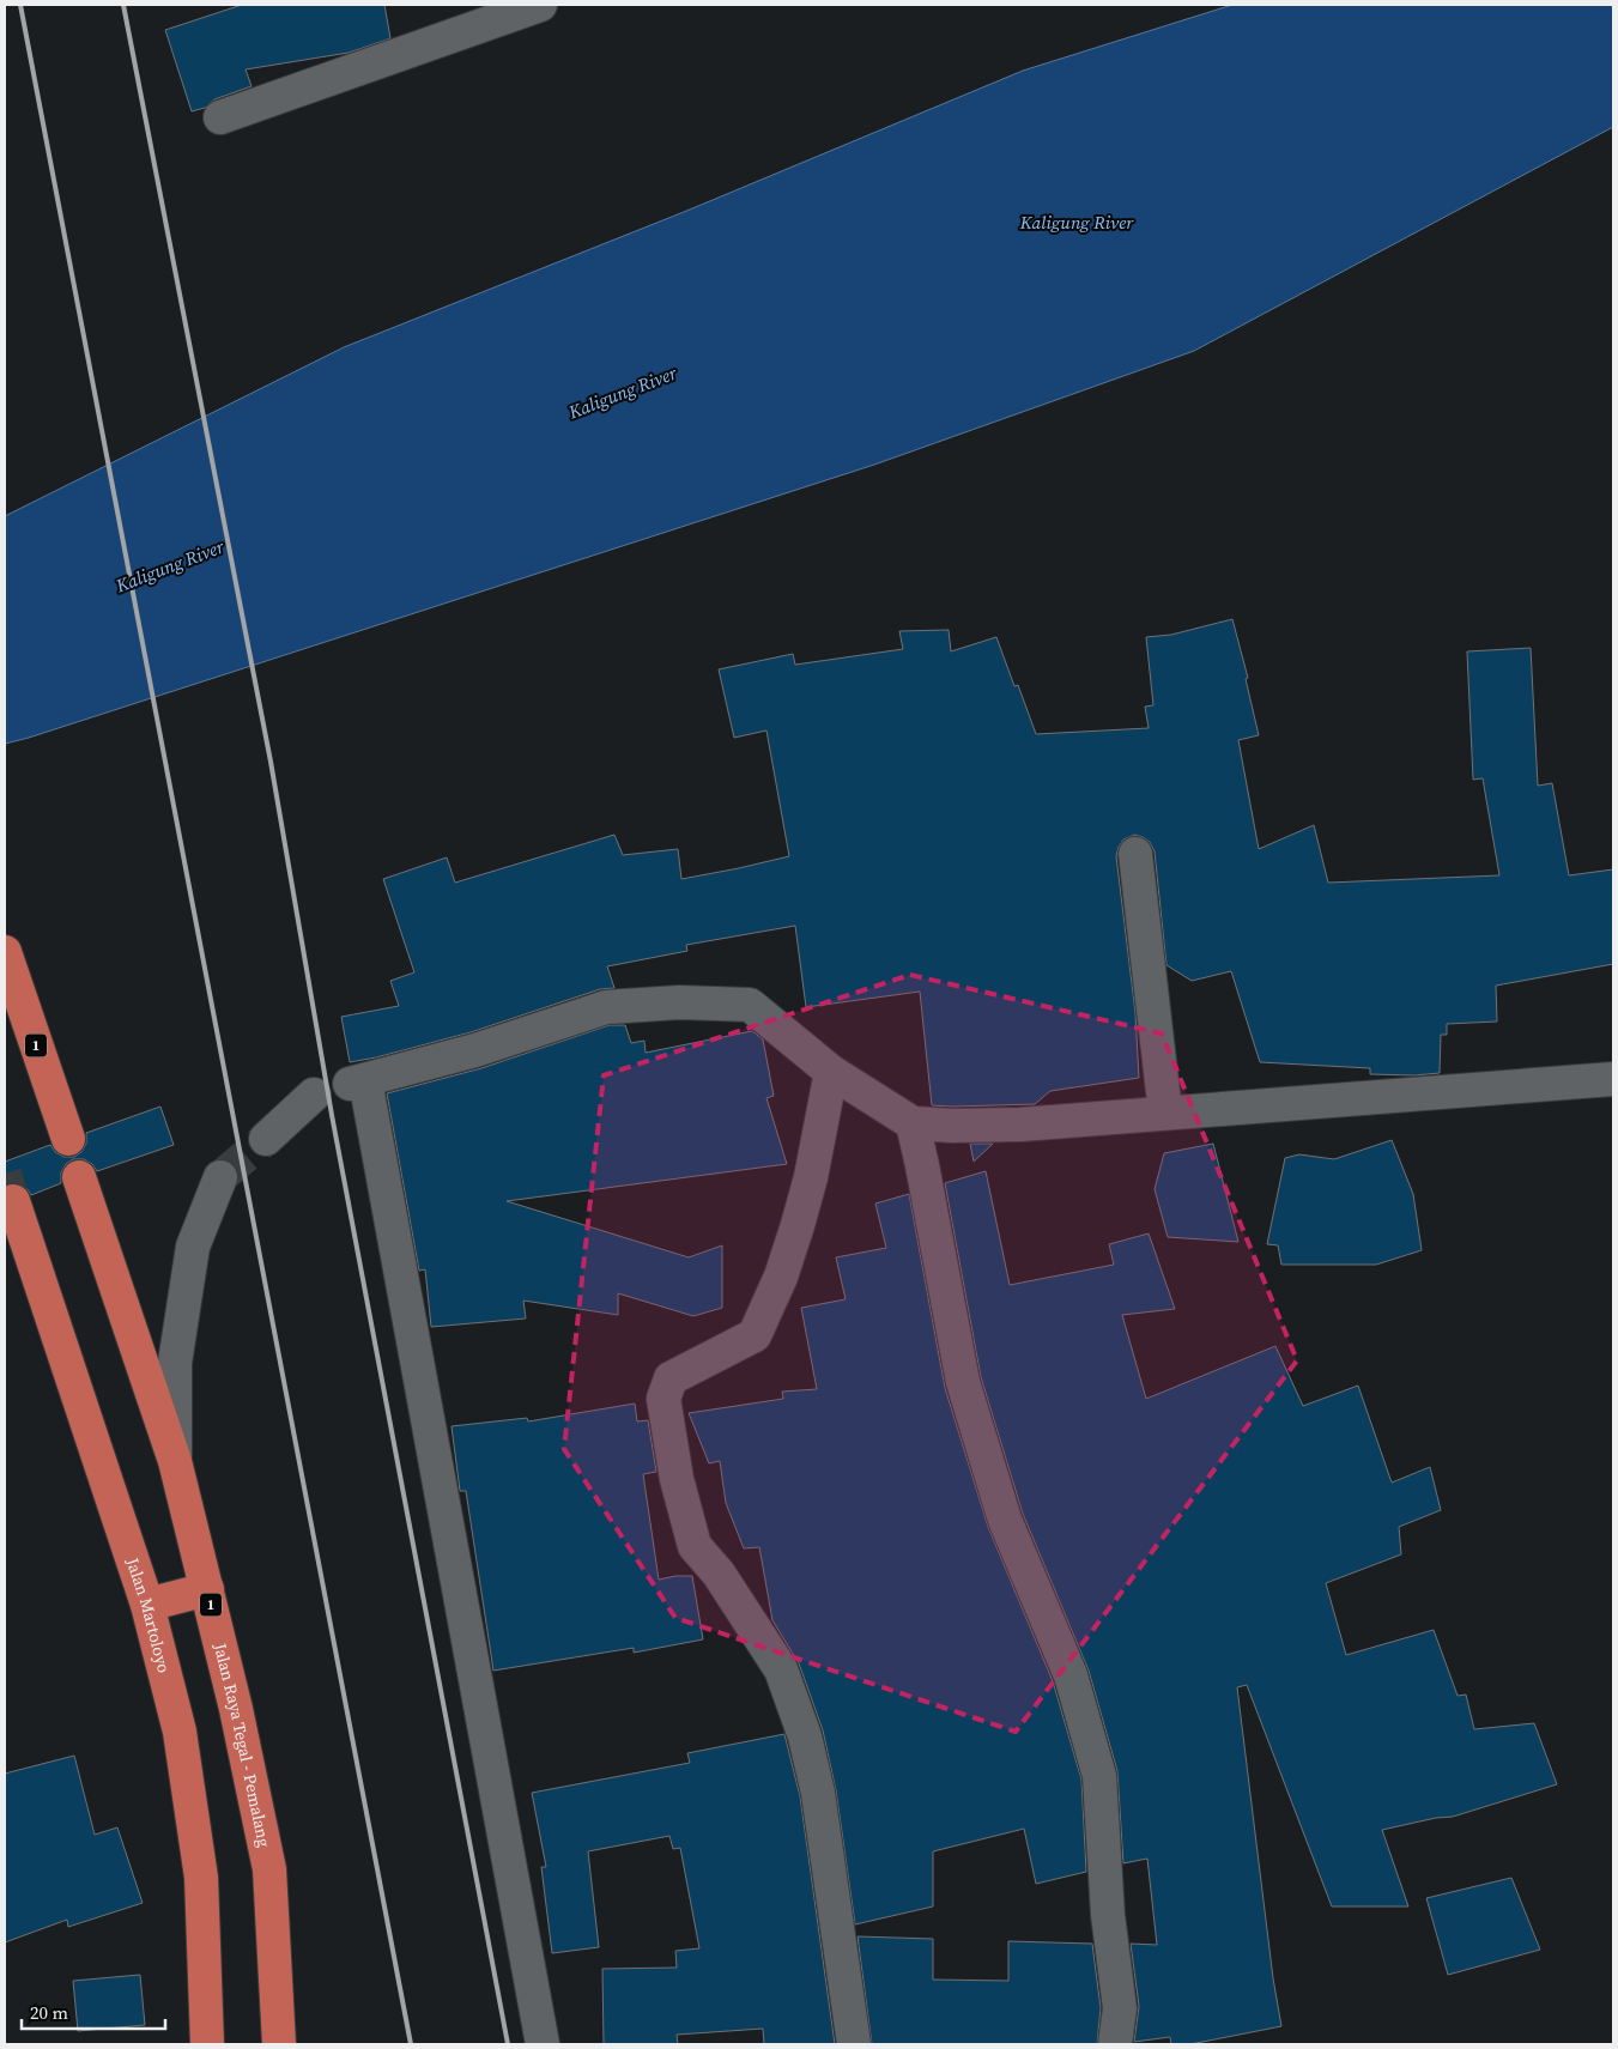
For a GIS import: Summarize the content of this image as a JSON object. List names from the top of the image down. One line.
{"streets":{"highway":["1","Jalan Martoloyo","Jalan Raya Tegal - Pemalang"]},"water":["Kaligung River"],"scale_bar":"20 m"}
